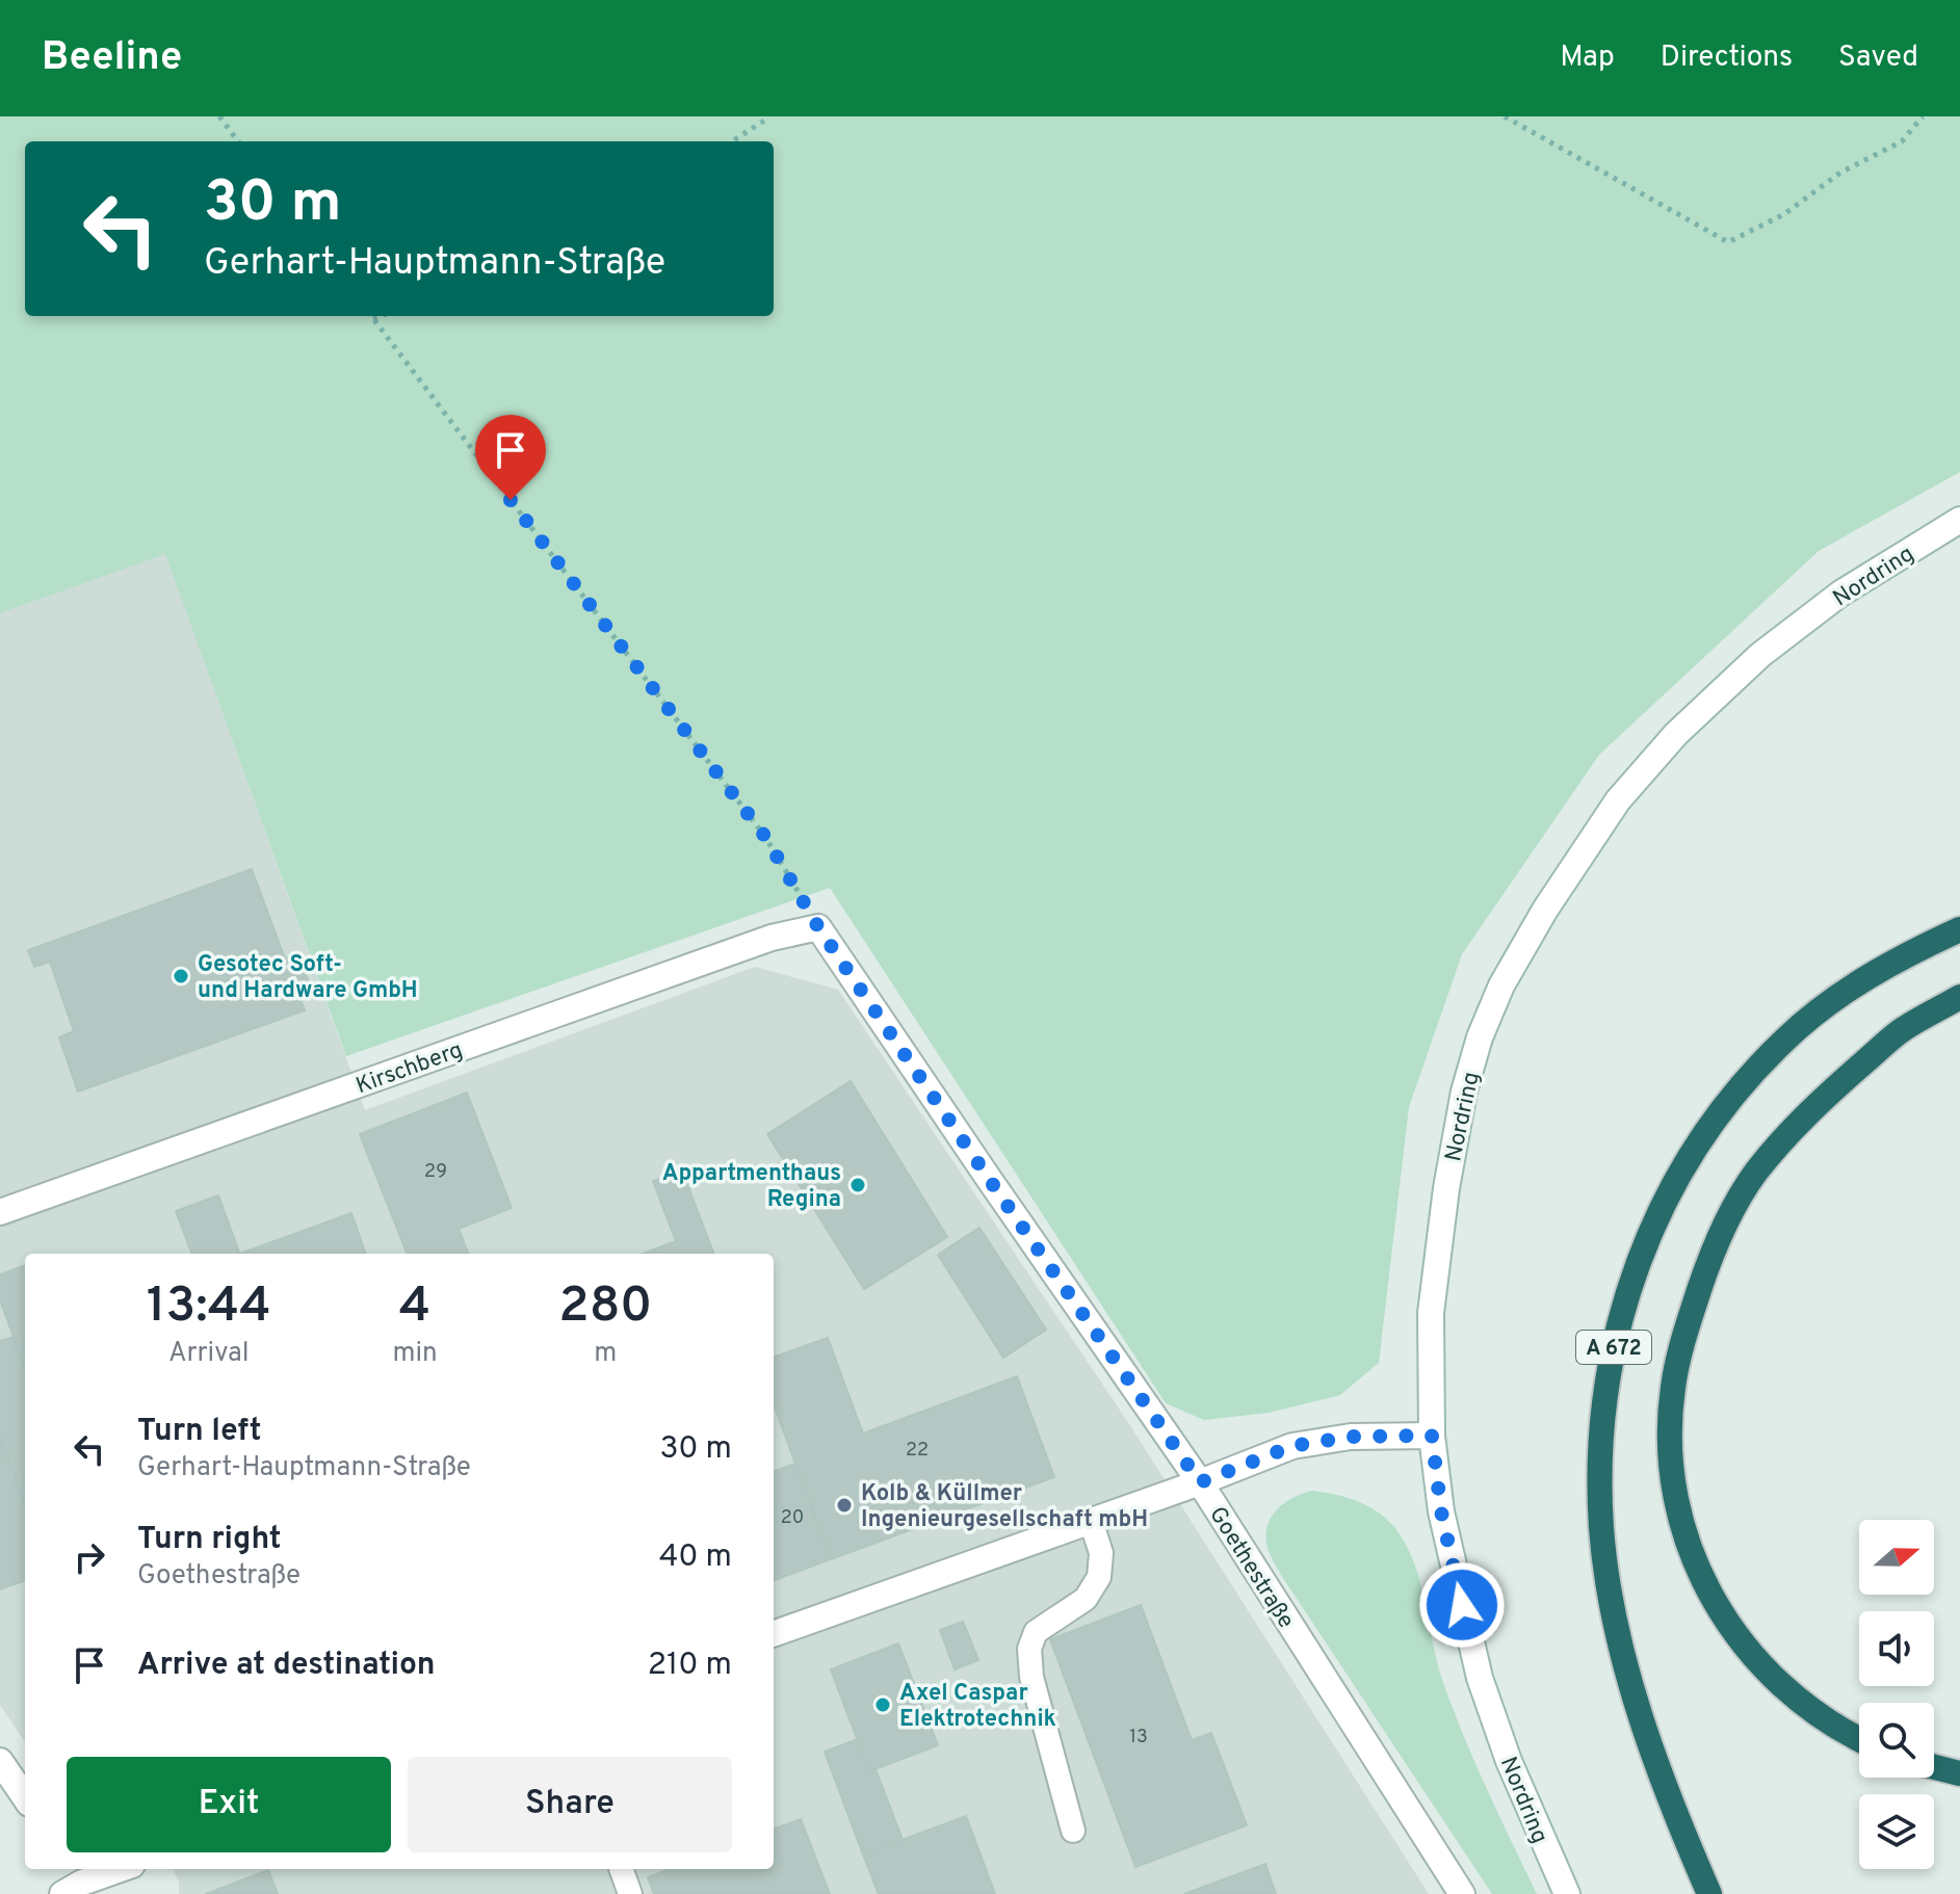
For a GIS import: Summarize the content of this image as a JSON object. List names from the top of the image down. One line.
{"streets":{"highway":["A 672"],"street":["Nordring","Kirschberg","Goethestraße"]},"crossings":[["Kirschberg","Goethestraße"]],"places":["Gesotec Soft- und Hardware GmbH","Appartmenthaus Regina","Kolb & Küllmer Ingenieurgesellschaft mbH","Axel Caspar Elektrotechnik"],"house_numbers":["29","22","20","13"],"north":"right","page":{"header":"Beeline","nav":["Map","Directions","Saved"],"turn":["30 m","Gerhart-Hauptmann-Straße"],"eta":["13:44","Arrival","4","min","280","m"],"list":[{"name":"Turn left","note":"Gerhart-Hauptmann-Straße","value":"30 m"},{"name":"Turn right","note":"Goethestraße","value":"40 m"},{"name":"Arrive at destination","value":"210 m"}],"buttons":["Exit","Share"]}}
